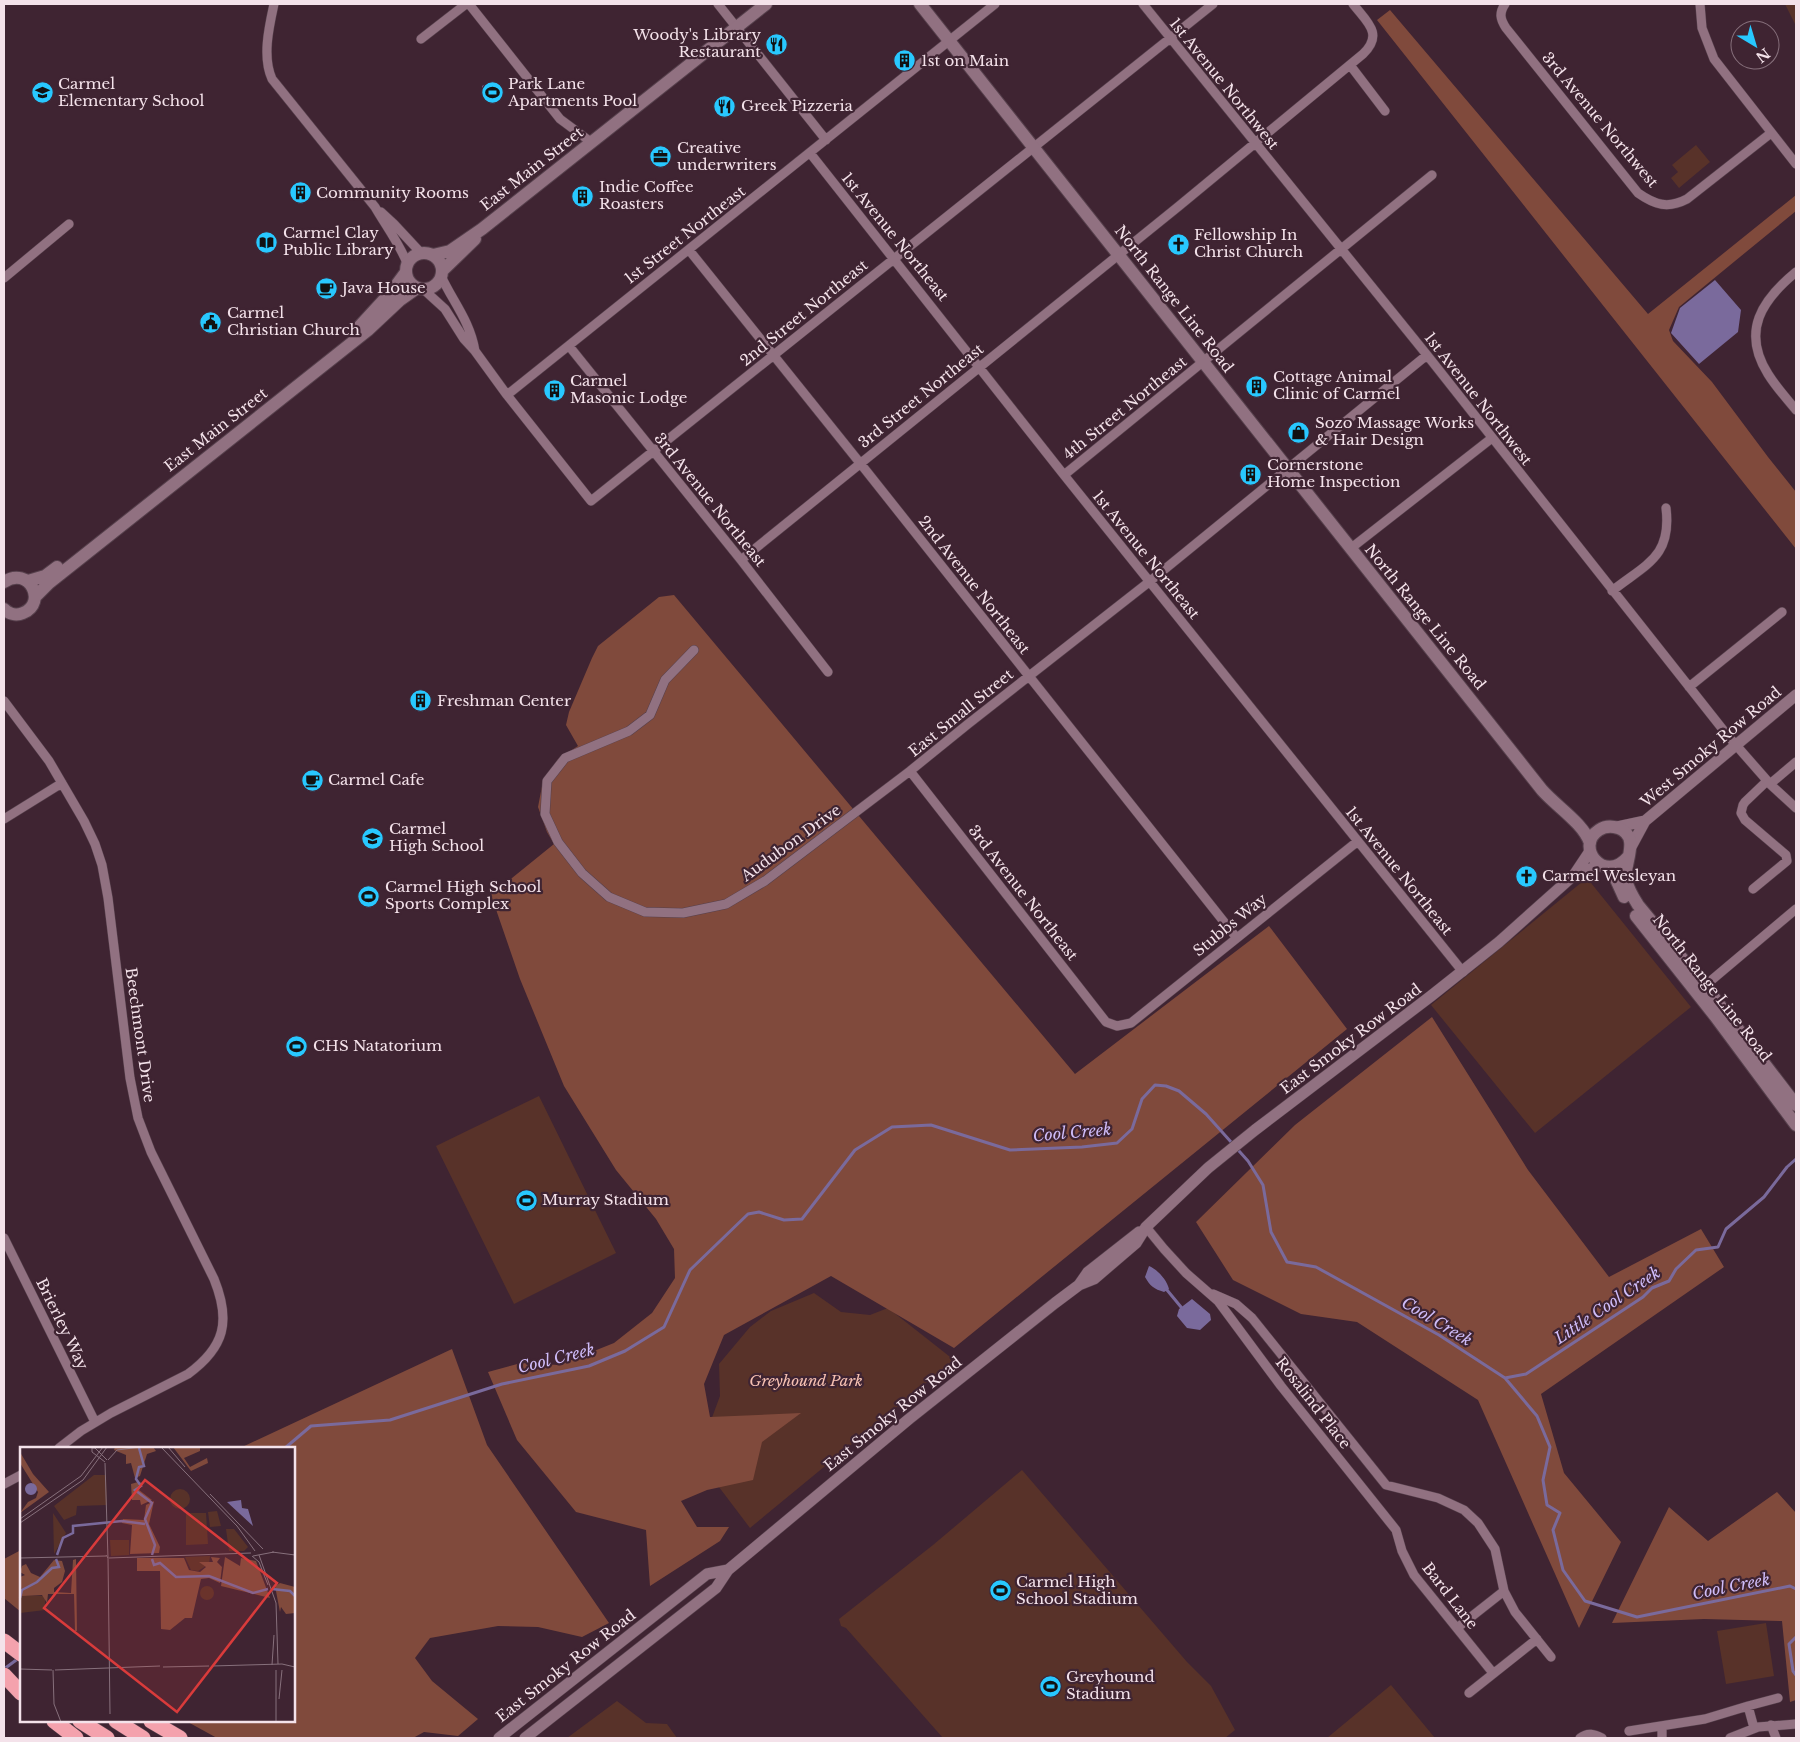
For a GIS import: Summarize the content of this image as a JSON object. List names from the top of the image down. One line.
{"streets":{"main road":["East Main Street","North Range Line Road"],"street":["1st Avenue Northwest","3rd Avenue Northwest","1st Street Northeast","1st Avenue Northeast","2nd Street Northeast","3rd Street Northeast","4th Street Northeast","3rd Avenue Northeast","2nd Avenue Northeast","East Small Street","West Smoky Row Road","Audubon Drive","Stubbs Way","Beechmont Drive","East Smoky Row Road","Brierley Way","Rosalind Place","Bard Lane"]},"crossings":[["1st Avenue Northwest","2nd Street Northeast"],["1st Avenue Northwest","3rd Street Northeast"],["1st Avenue Northwest","4th Street Northeast"],["1st Avenue Northwest","East Small Street"],["1st Avenue Northwest","West Smoky Row Road"],["1st Street Northeast","1st Avenue Northeast"],["1st Street Northeast","North Range Line Road"],["1st Street Northeast","2nd Street Northeast"],["1st Street Northeast","3rd Avenue Northeast"],["1st Street Northeast","2nd Avenue Northeast"],["1st Avenue Northeast","2nd Street Northeast"],["1st Avenue Northeast","3rd Street Northeast"],["1st Avenue Northeast","4th Street Northeast"],["1st Avenue Northeast","East Small Street"],["1st Avenue Northeast","Stubbs Way"],["1st Avenue Northeast","East Smoky Row Road"],["North Range Line Road","2nd Street Northeast"],["North Range Line Road","3rd Street Northeast"],["North Range Line Road","4th Street Northeast"],["North Range Line Road","East Small Street"],["North Range Line Road","West Smoky Row Road"],["North Range Line Road","East Smoky Row Road"],["2nd Street Northeast","3rd Avenue Northeast"],["2nd Street Northeast","2nd Avenue Northeast"],["3rd Street Northeast","3rd Avenue Northeast"],["3rd Street Northeast","2nd Avenue Northeast"],["3rd Avenue Northeast","East Small Street"],["3rd Avenue Northeast","Audubon Drive"],["3rd Avenue Northeast","Stubbs Way"],["2nd Avenue Northeast","East Small Street"],["2nd Avenue Northeast","Stubbs Way"],["East Small Street","Audubon Drive"],["West Smoky Row Road","East Smoky Row Road"],["Beechmont Drive","Brierley Way"],["East Smoky Row Road","Rosalind Place"],["Rosalind Place","Bard Lane"]],"water":["Cool Creek","Little Cool Creek"],"parks":["Greyhound Park"],"places":{"restaurant":["Woody's Library Restaurant","Greek Pizzeria"],"building":["1st on Main","Community Rooms","Indie Coffee Roasters","Cottage Animal Clinic of Carmel","Carmel Masonic Lodge","Cornerstone Home Inspection","Freshman Center"],"school or university":["Carmel Elementary School","Carmel High School"],"sports":["Park Lane Apartments Pool","Carmel High School Sports Complex","CHS Natatorium","Murray Stadium","Carmel High School Stadium","Greyhound Stadium"],"office":["Creative underwriters"],"library":["Carmel Clay Public Library"],"church":["Fellowship In Christ Church","Carmel Wesleyan"],"cafe":["Java House","Carmel Cafe"],"public building":["Carmel Christian Church"],"shop":["Sozo Massage Works & Hair Design"]},"north":"bottom right"}
